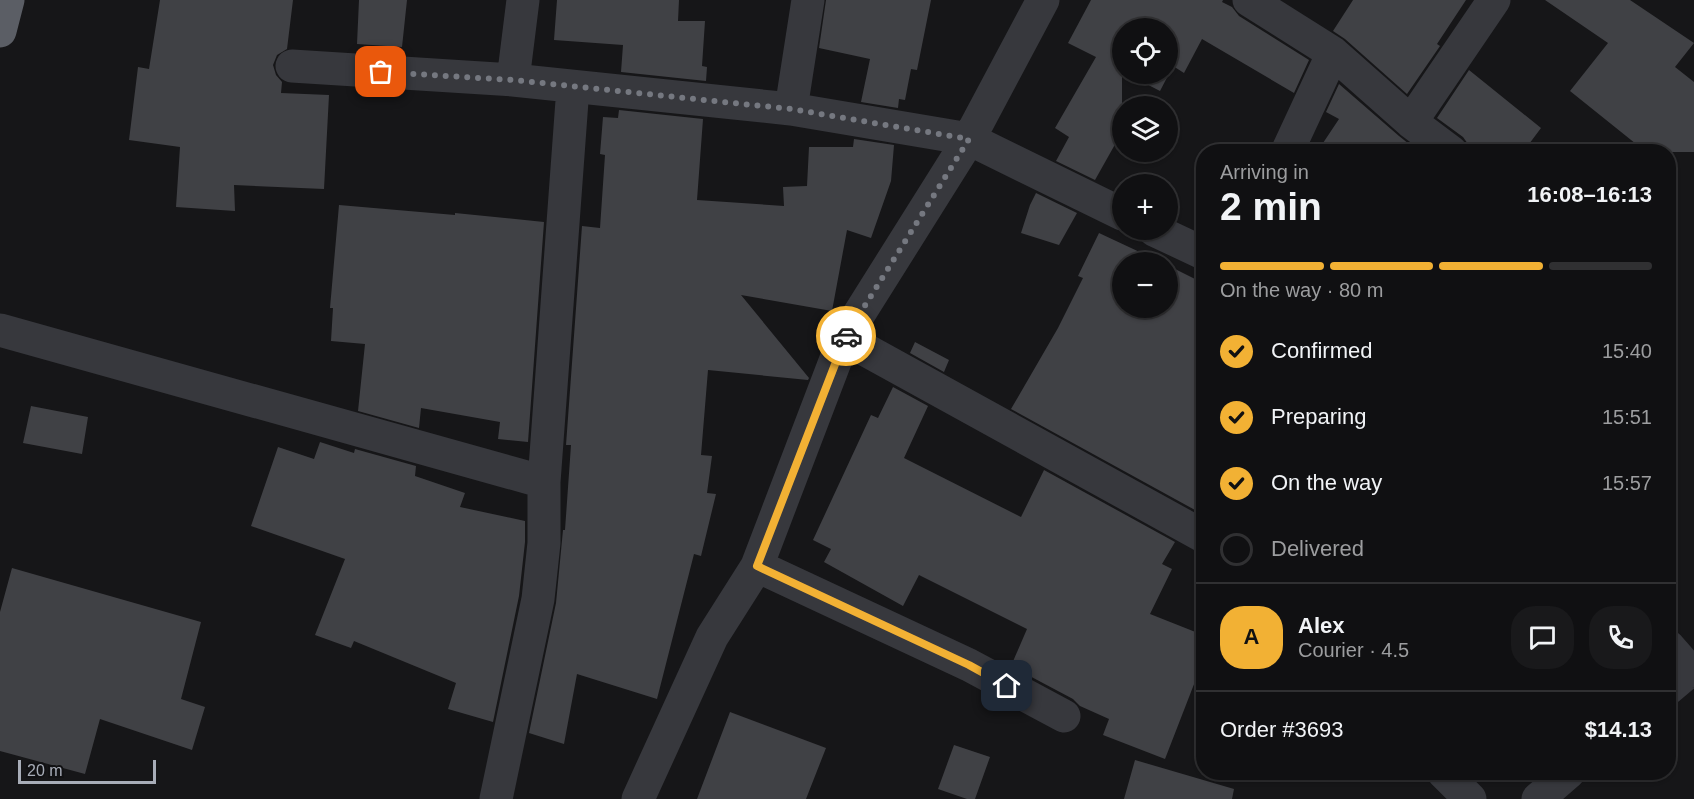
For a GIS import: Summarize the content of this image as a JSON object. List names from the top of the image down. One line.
{"scale_bar":"20 m","page":{"map_buttons":["+","−"],"heading":["2 min","Arriving in","16:08–16:13"],"panel":["Alex","Courier · 4.5","Order #3693","$14.13"],"bar":"On the way · 80 m","list":[["Confirmed","15:40"],["Preparing","15:51"],["On the way","15:57"],"Delivered"],"round":"A","scale":"20 m"}}
